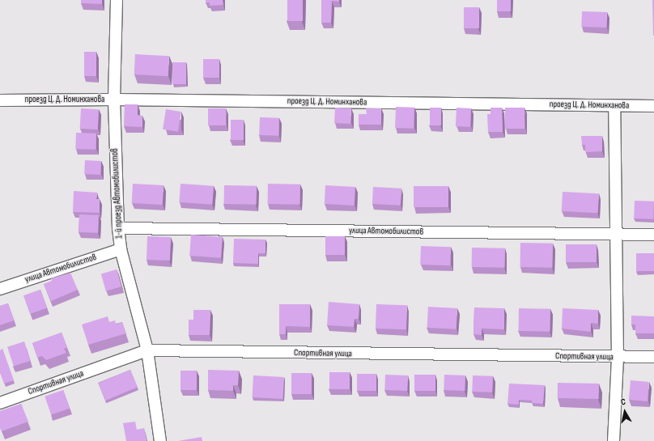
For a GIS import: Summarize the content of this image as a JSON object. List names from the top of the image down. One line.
{"streets":{"street":["проезд Ц. Д. Номинханова","1-й проезд Автомобилистов","улица Автомобилистов","Спортивная улица"]},"crossings":[["проезд Ц. Д. Номинханова","1-й проезд Автомобилистов"],["1-й проезд Автомобилистов","улица Автомобилистов"],["1-й проезд Автомобилистов","Спортивная улица"]],"north":"top"}
